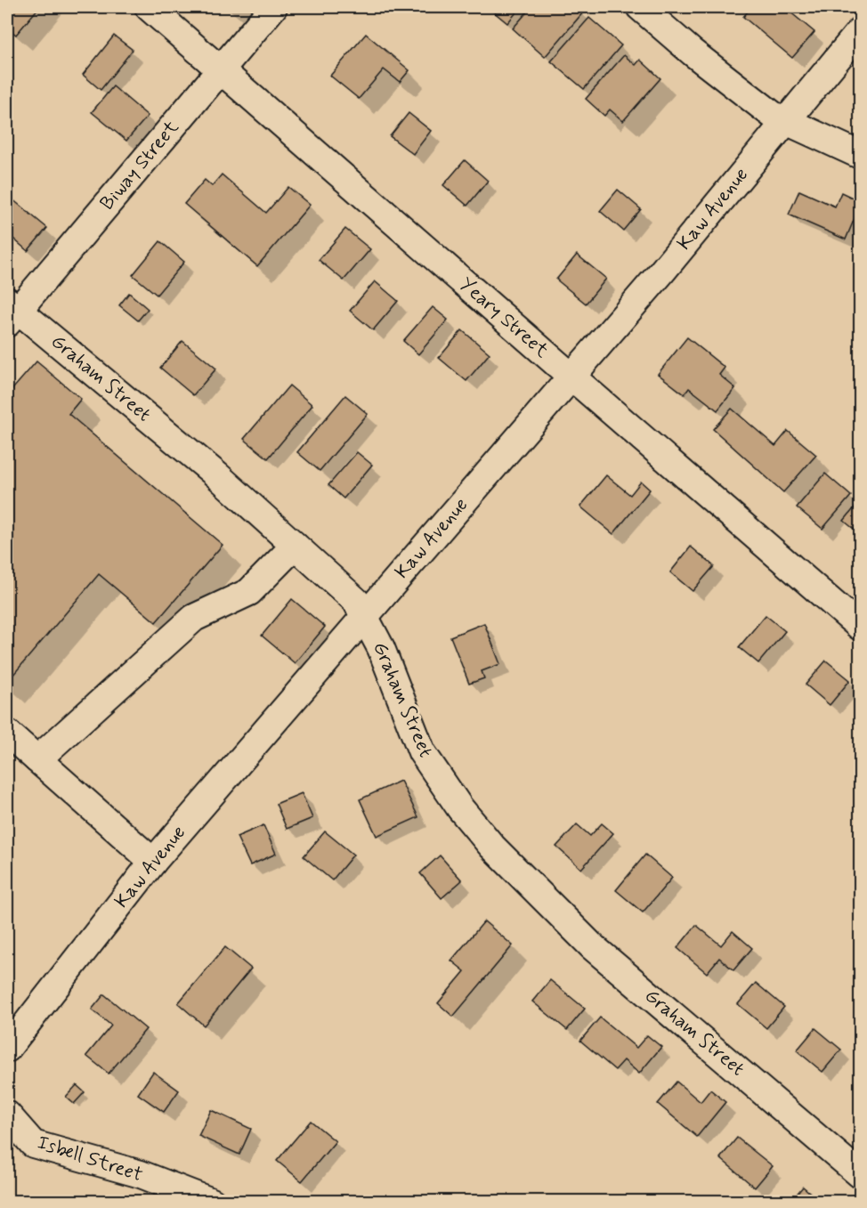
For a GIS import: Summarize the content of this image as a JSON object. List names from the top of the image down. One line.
{"streets":{"street":["Biway Street","Kaw Avenue","Yeary Street","Graham Street","Isbell Street"]},"crossings":[["Biway Street","Yeary Street"],["Biway Street","Graham Street"],["Kaw Avenue","Yeary Street"],["Kaw Avenue","Graham Street"]]}
